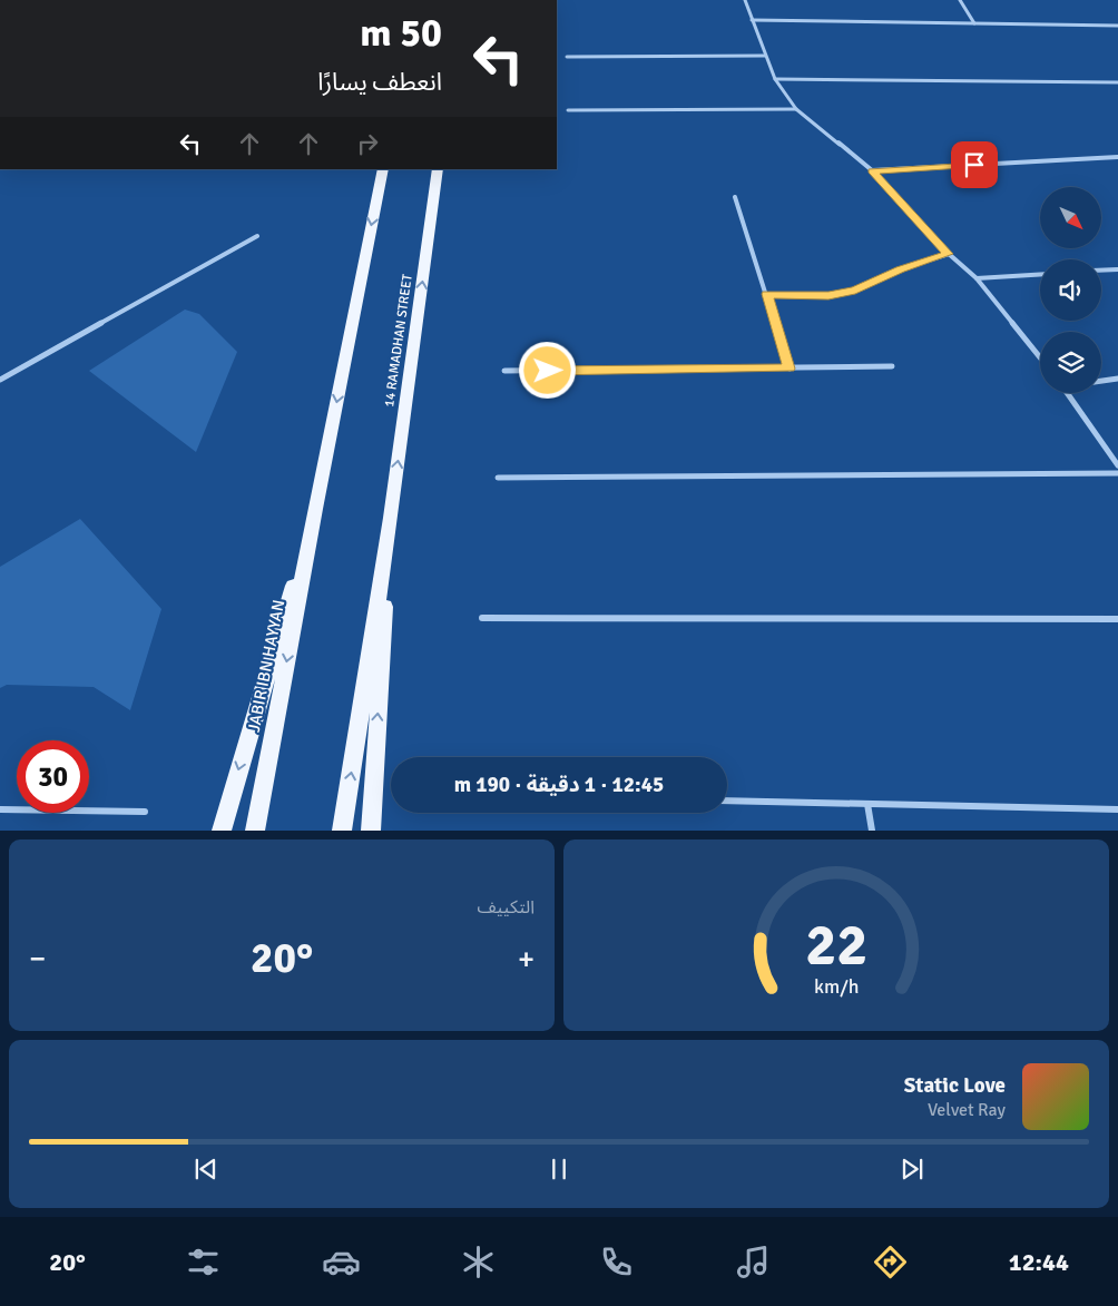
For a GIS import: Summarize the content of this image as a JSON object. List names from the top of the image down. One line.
{"streets":{"main road":["14 RAMADHAN STREET","JABIR IBN HAYYAN"]},"north":"bottom right","page":{"turn":["50 m","انعطف يسارًا"],"limit":"30","trip":"12:45 · 1 دقيقة · 190 m","tile":"التكييف","heat":["−","20°","+"],"song":["Static Love","Velvet Ray"],"tabs":["12:44","20°"],"gauge":["22","km/h"]}}
